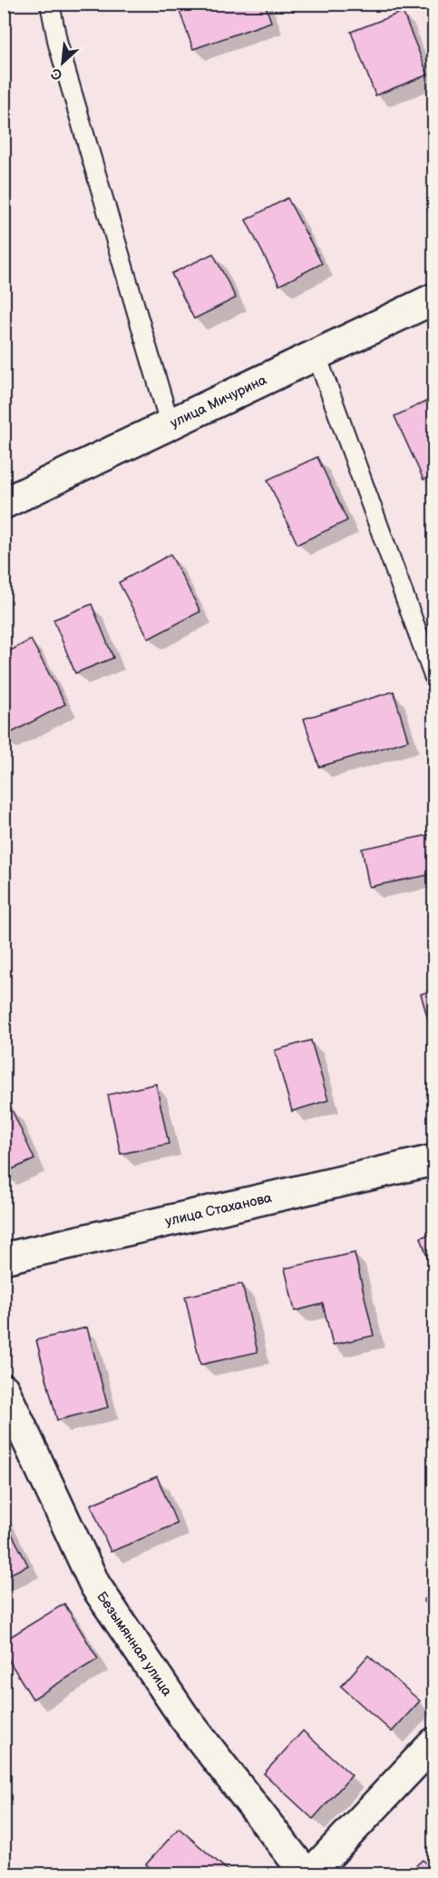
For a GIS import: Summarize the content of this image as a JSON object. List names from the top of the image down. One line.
{"streets":{"street":["улица Мичурина","улица Стаханова","Безымянная улица"]},"north":"bottom left"}
